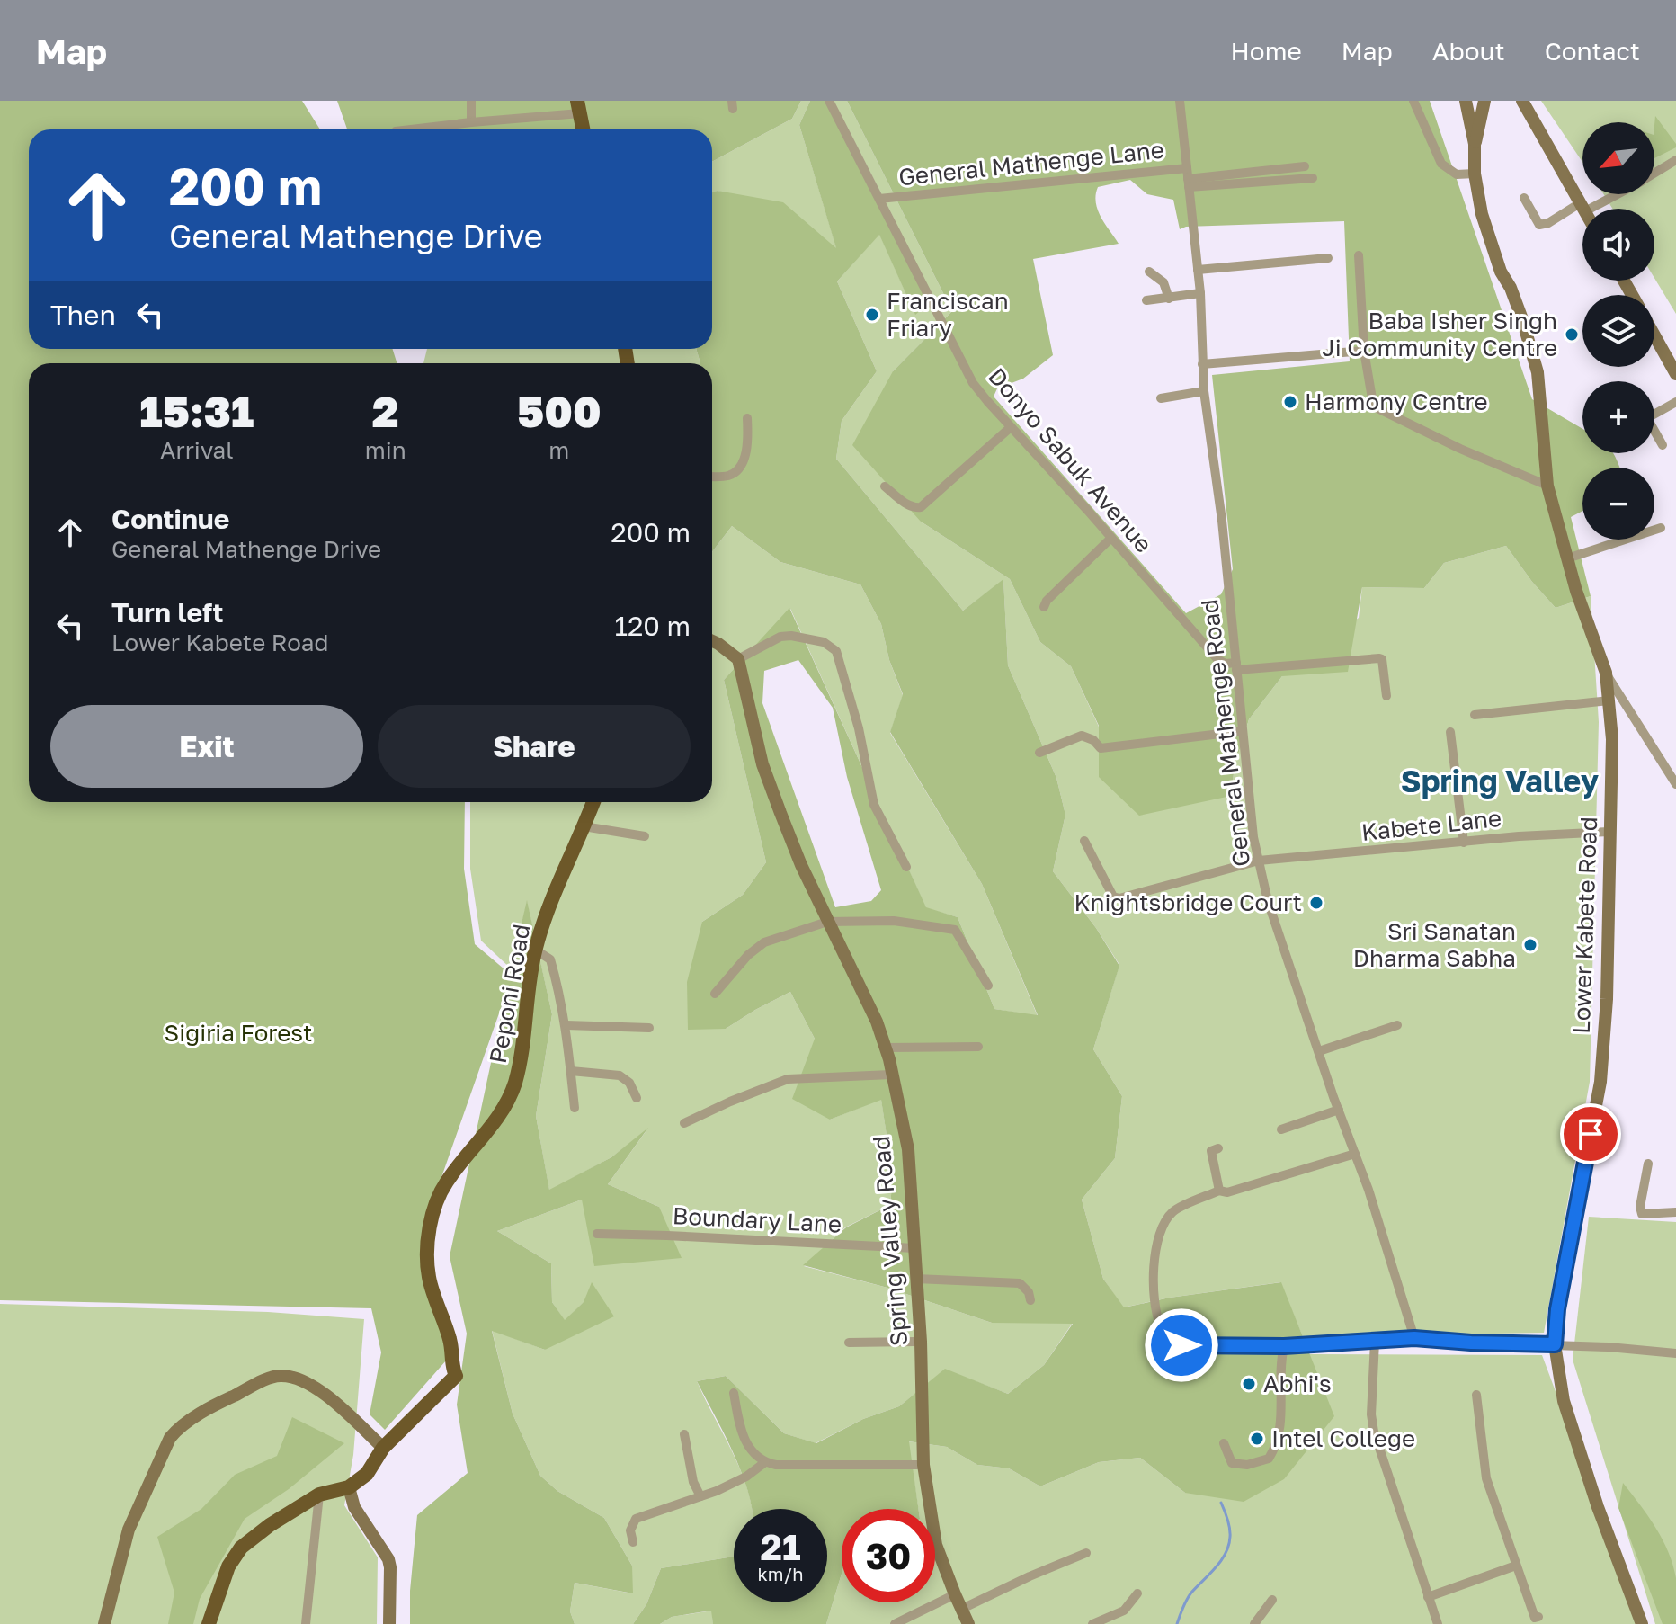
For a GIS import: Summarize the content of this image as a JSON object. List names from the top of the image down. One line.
{"streets":{"main road":["Peponi Road"],"street":["General Mathenge Lane","Donyo Sabuk Avenue","General Mathenge Road","Kabete Lane","Lower Kabete Road","Boundary Lane","Spring Valley Road"]},"crossings":[["General Mathenge Lane","Donyo Sabuk Avenue"],["General Mathenge Lane","General Mathenge Road"],["Donyo Sabuk Avenue","General Mathenge Road"],["General Mathenge Road","Kabete Lane"],["Kabete Lane","Lower Kabete Road"],["Boundary Lane","Spring Valley Road"]],"districts":["Spring Valley"],"parks":["Sigiria Forest"],"places":["Franciscan Friary","Baba Isher Singh Ji Community Centre","Harmony Centre","Knightsbridge Court","Sri Sanatan Dharma Sabha","Abhi's","Intel College"],"north":"bottom left","page":{"header":"Map","nav":["Home","Map","About","Contact"],"map_buttons":["+","−"],"turn":["200 m","General Mathenge Drive"],"then":"Then","eta":["15:31","Arrival","2","min","500","m"],"list":[{"name":"Continue","note":"General Mathenge Drive","value":"200 m"},{"name":"Turn left","note":"Lower Kabete Road","value":"120 m"}],"buttons":["Exit","Share"],"speed":"21 km/h","limit":"30"}}
